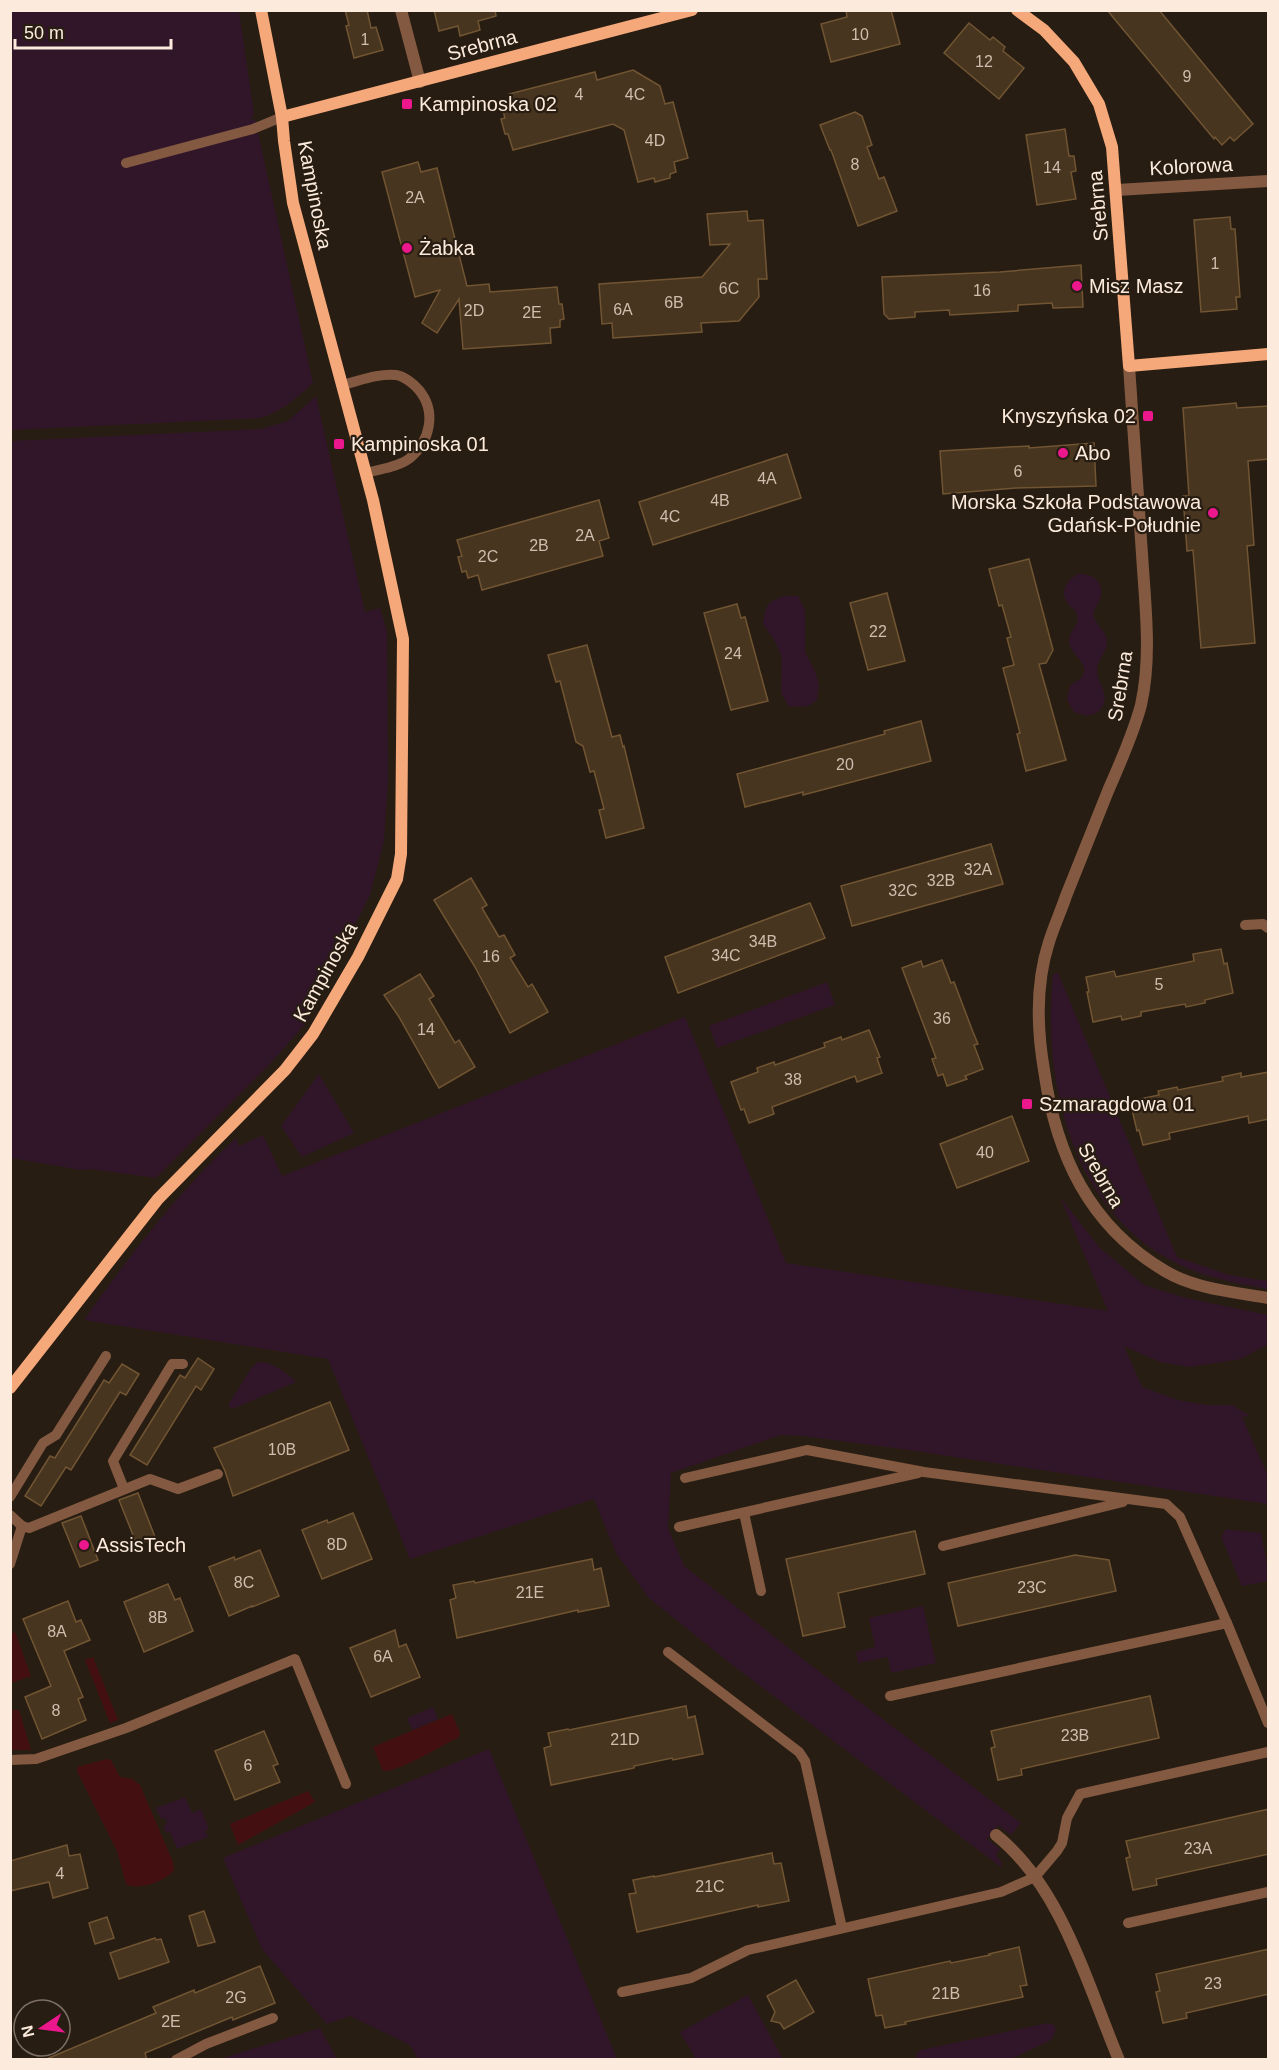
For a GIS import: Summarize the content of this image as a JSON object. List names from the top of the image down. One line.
{"streets":{"street":["Srebrna","Kolorowa","Kampinoska"]},"crossings":[["Srebrna","Kolorowa"],["Srebrna","Kampinoska"]],"places":{"transit":["Kampinoska 02","Knyszyńska 02","Kampinoska 01","Szmaragdowa 01"],"other":["Żabka","Misz Masz","Abo","Morska Szkoła Podstawowa Gdańsk-Południe","AssisTech"]},"house_numbers":["10","1","12","9","4","4C","4D","8","14","2A","1","6C","16","6B","6A","2D","2E","6","4A","4B","4C","2A","2B","2C","22","24","20","32A","32B","32C","34B","34C","16","5","36","14","38","40","10B","8D","8C","23C","21E","8B","8A","6A","8","23B","21D","6","23A","4","21C","23","21B","2G","2E"],"scale_bar":"50 m","north":"left"}
